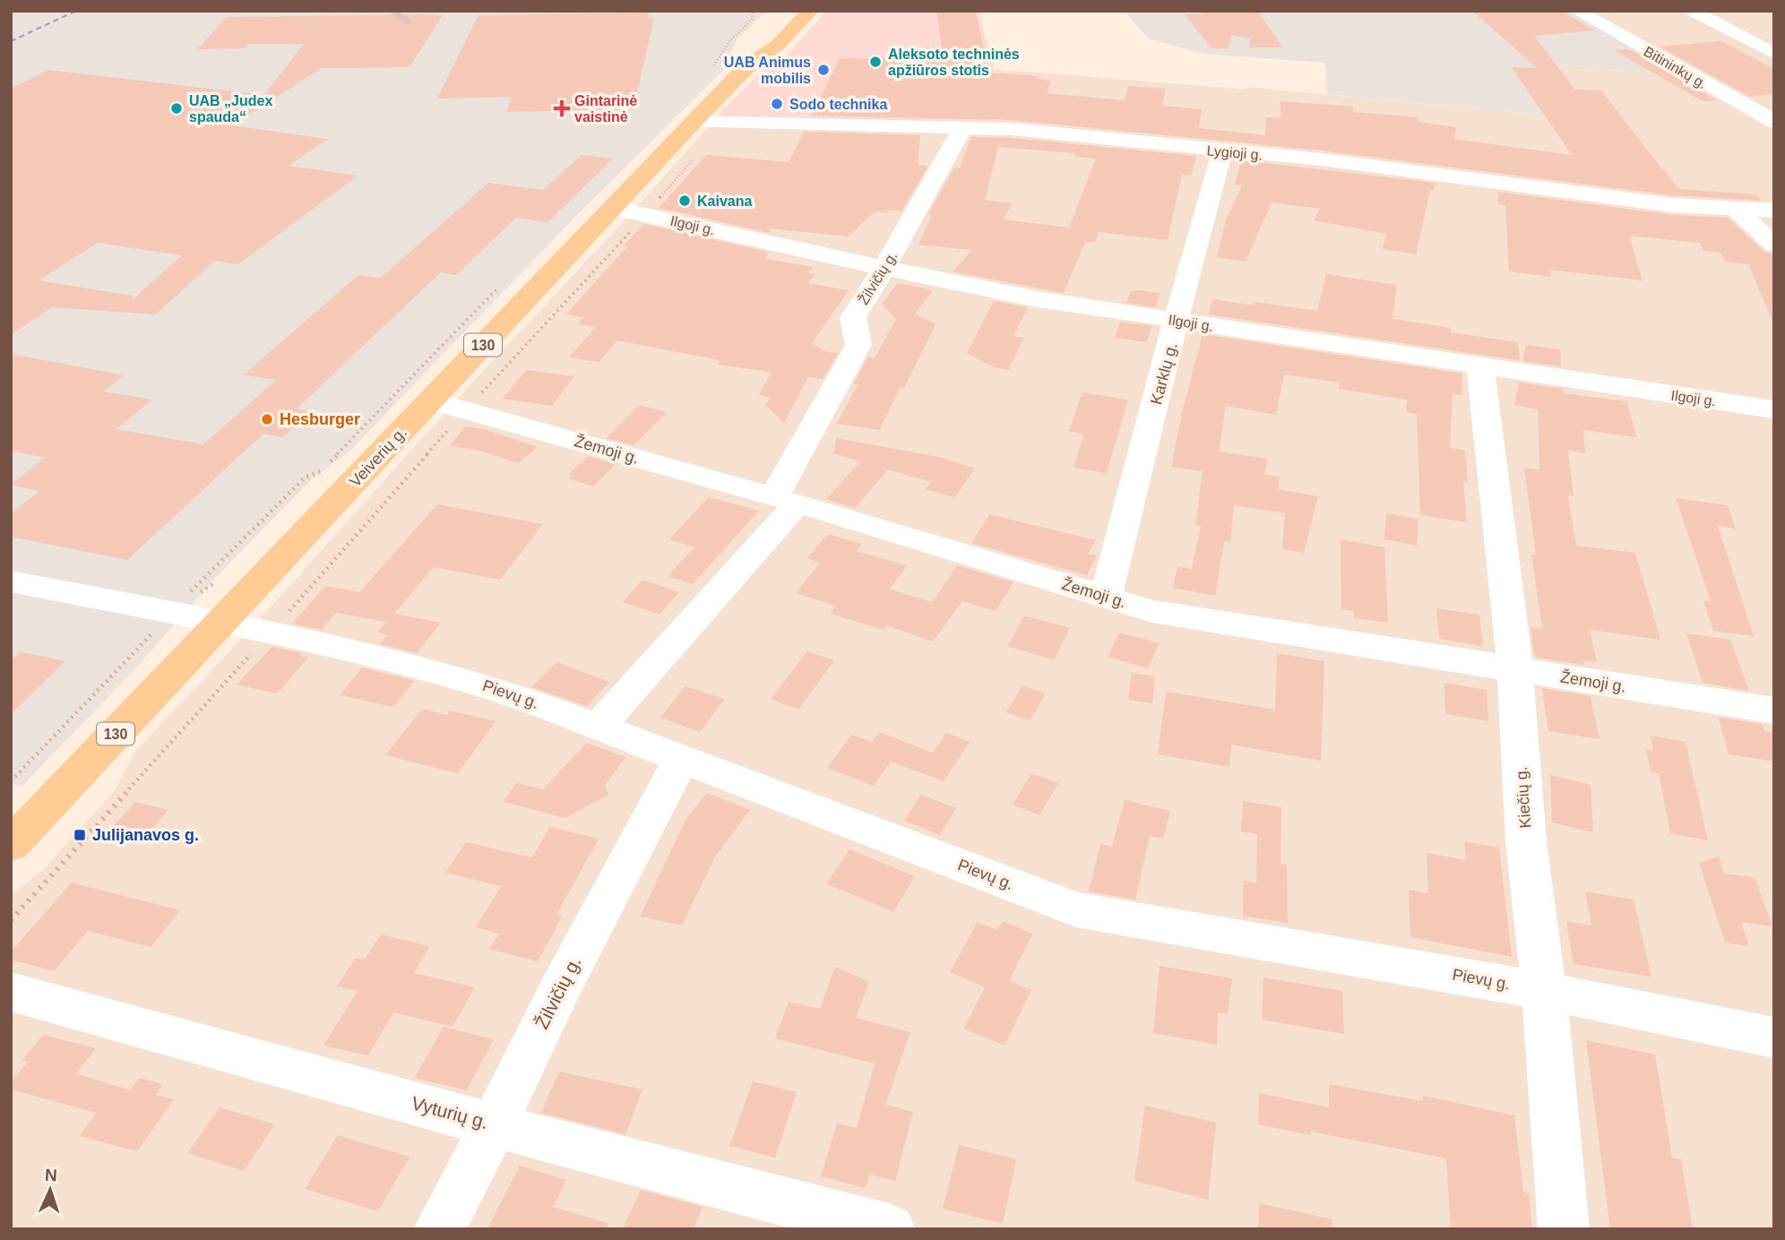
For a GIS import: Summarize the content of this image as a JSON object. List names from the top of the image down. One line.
{"streets":{"main road":["130","Veiverių g."],"street":["Bitininkų g.","Lygioji g.","Ilgoji g.","Žilvičių g.","Karklų g.","Žemoji g.","Pievų g.","Kiečių g.","Vyturių g."]},"crossings":[["Lygioji g.","Žilvičių g."],["Lygioji g.","Karklų g."],["Lygioji g.","Veiverių g."],["Ilgoji g.","Žilvičių g."],["Ilgoji g.","Karklų g."],["Ilgoji g.","Veiverių g."],["Ilgoji g.","Kiečių g."],["Žilvičių g.","Žemoji g."],["Žilvičių g.","Pievų g."],["Žilvičių g.","Vyturių g."],["Karklų g.","Žemoji g."],["Žemoji g.","Veiverių g."],["Žemoji g.","Kiečių g."],["Veiverių g.","Pievų g."],["Pievų g.","Kiečių g."]],"places":{"other":["Aleksoto techninės apžiūros stotis","UAB Animus mobilis","Sodo technika","UAB „Judex spauda“","Kaivana","Hesburger"],"health":["Gintarinė vaistinė"],"transit":["Julijanavos g."]},"north":"top"}
